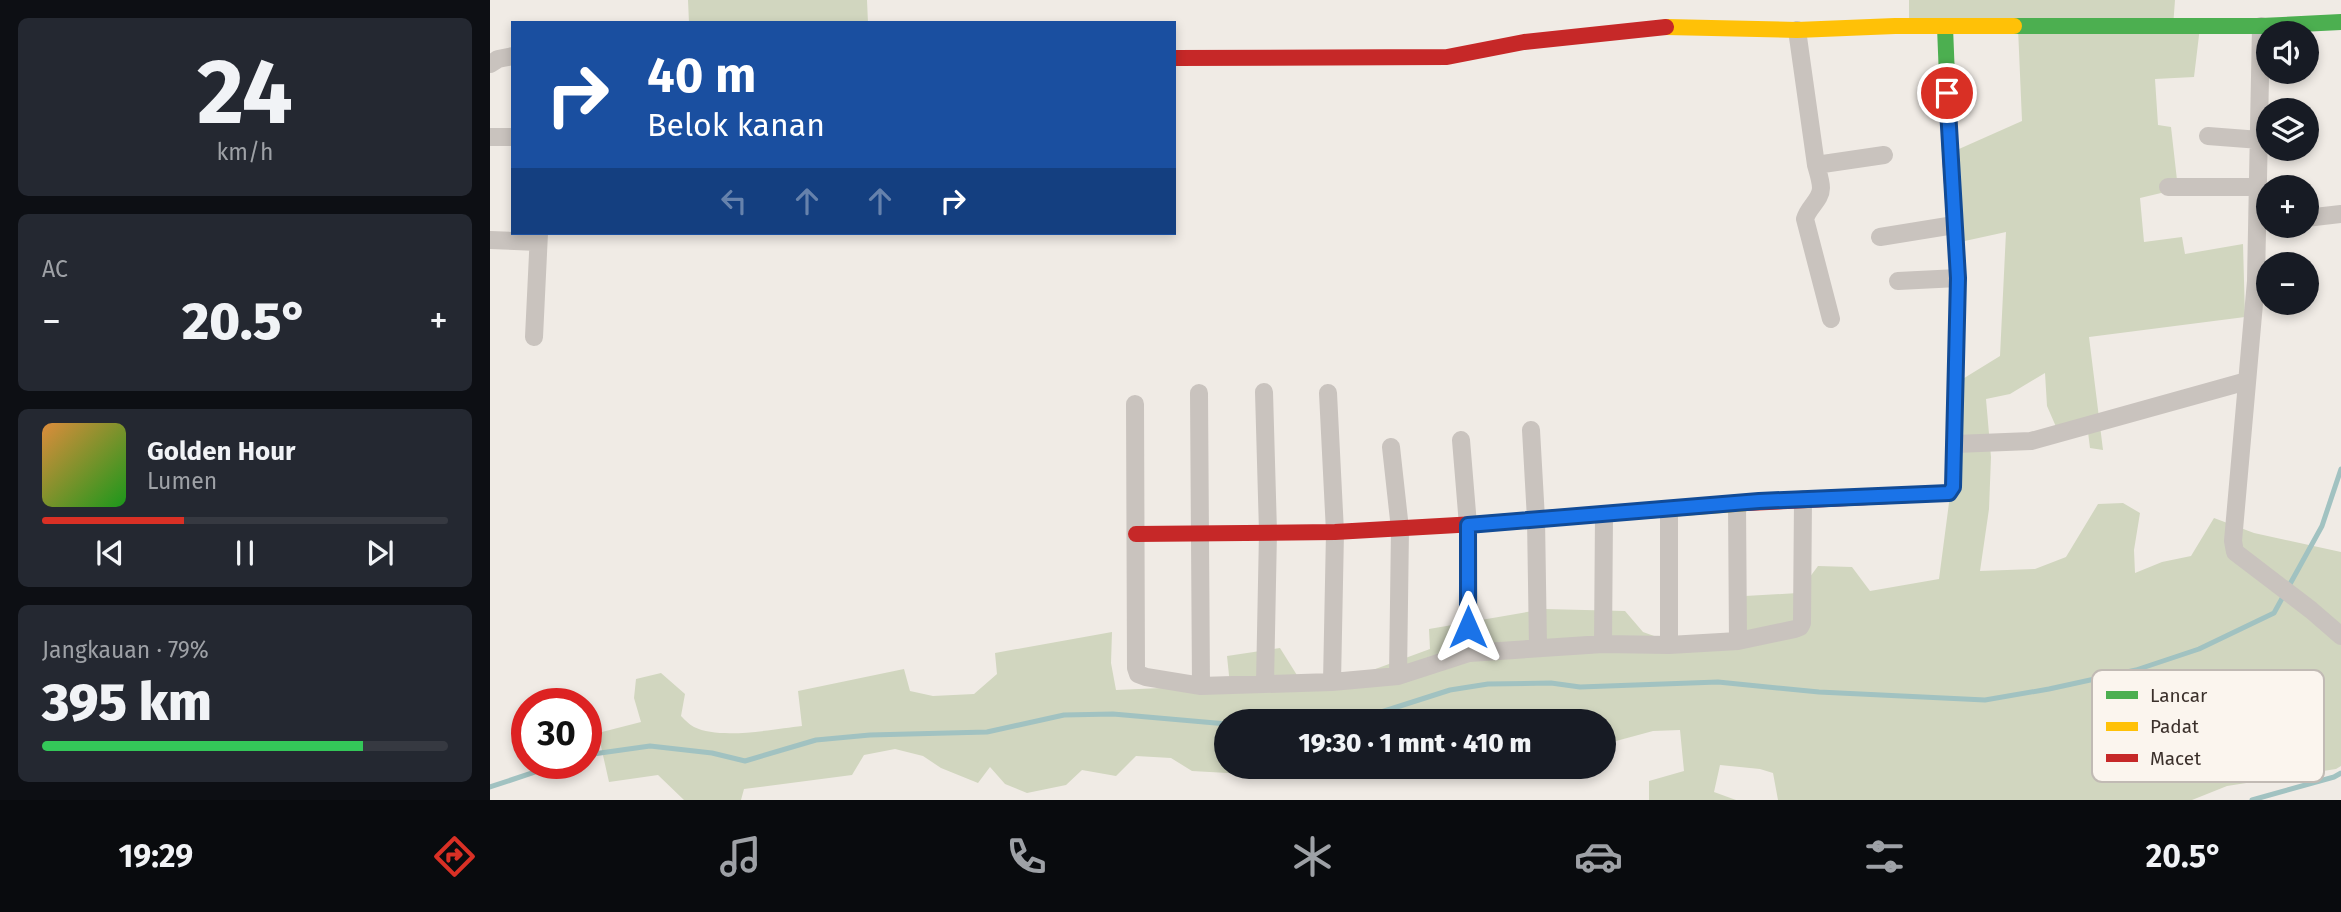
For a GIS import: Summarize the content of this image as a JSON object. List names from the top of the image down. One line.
{"legend":["Lancar","Padat","Macet"],"page":{"tile":[["24","km/h"],"AC",["Jangkauan · 79%","395 km"]],"map_buttons":["+","−"],"turn":["40 m","Belok kanan"],"heat":["−","20.5°","+"],"song":["Golden Hour","Lumen"],"limit":"30","trip":"19:30 · 1 mnt · 410 m","tabs":["19:29","20.5°"]}}
